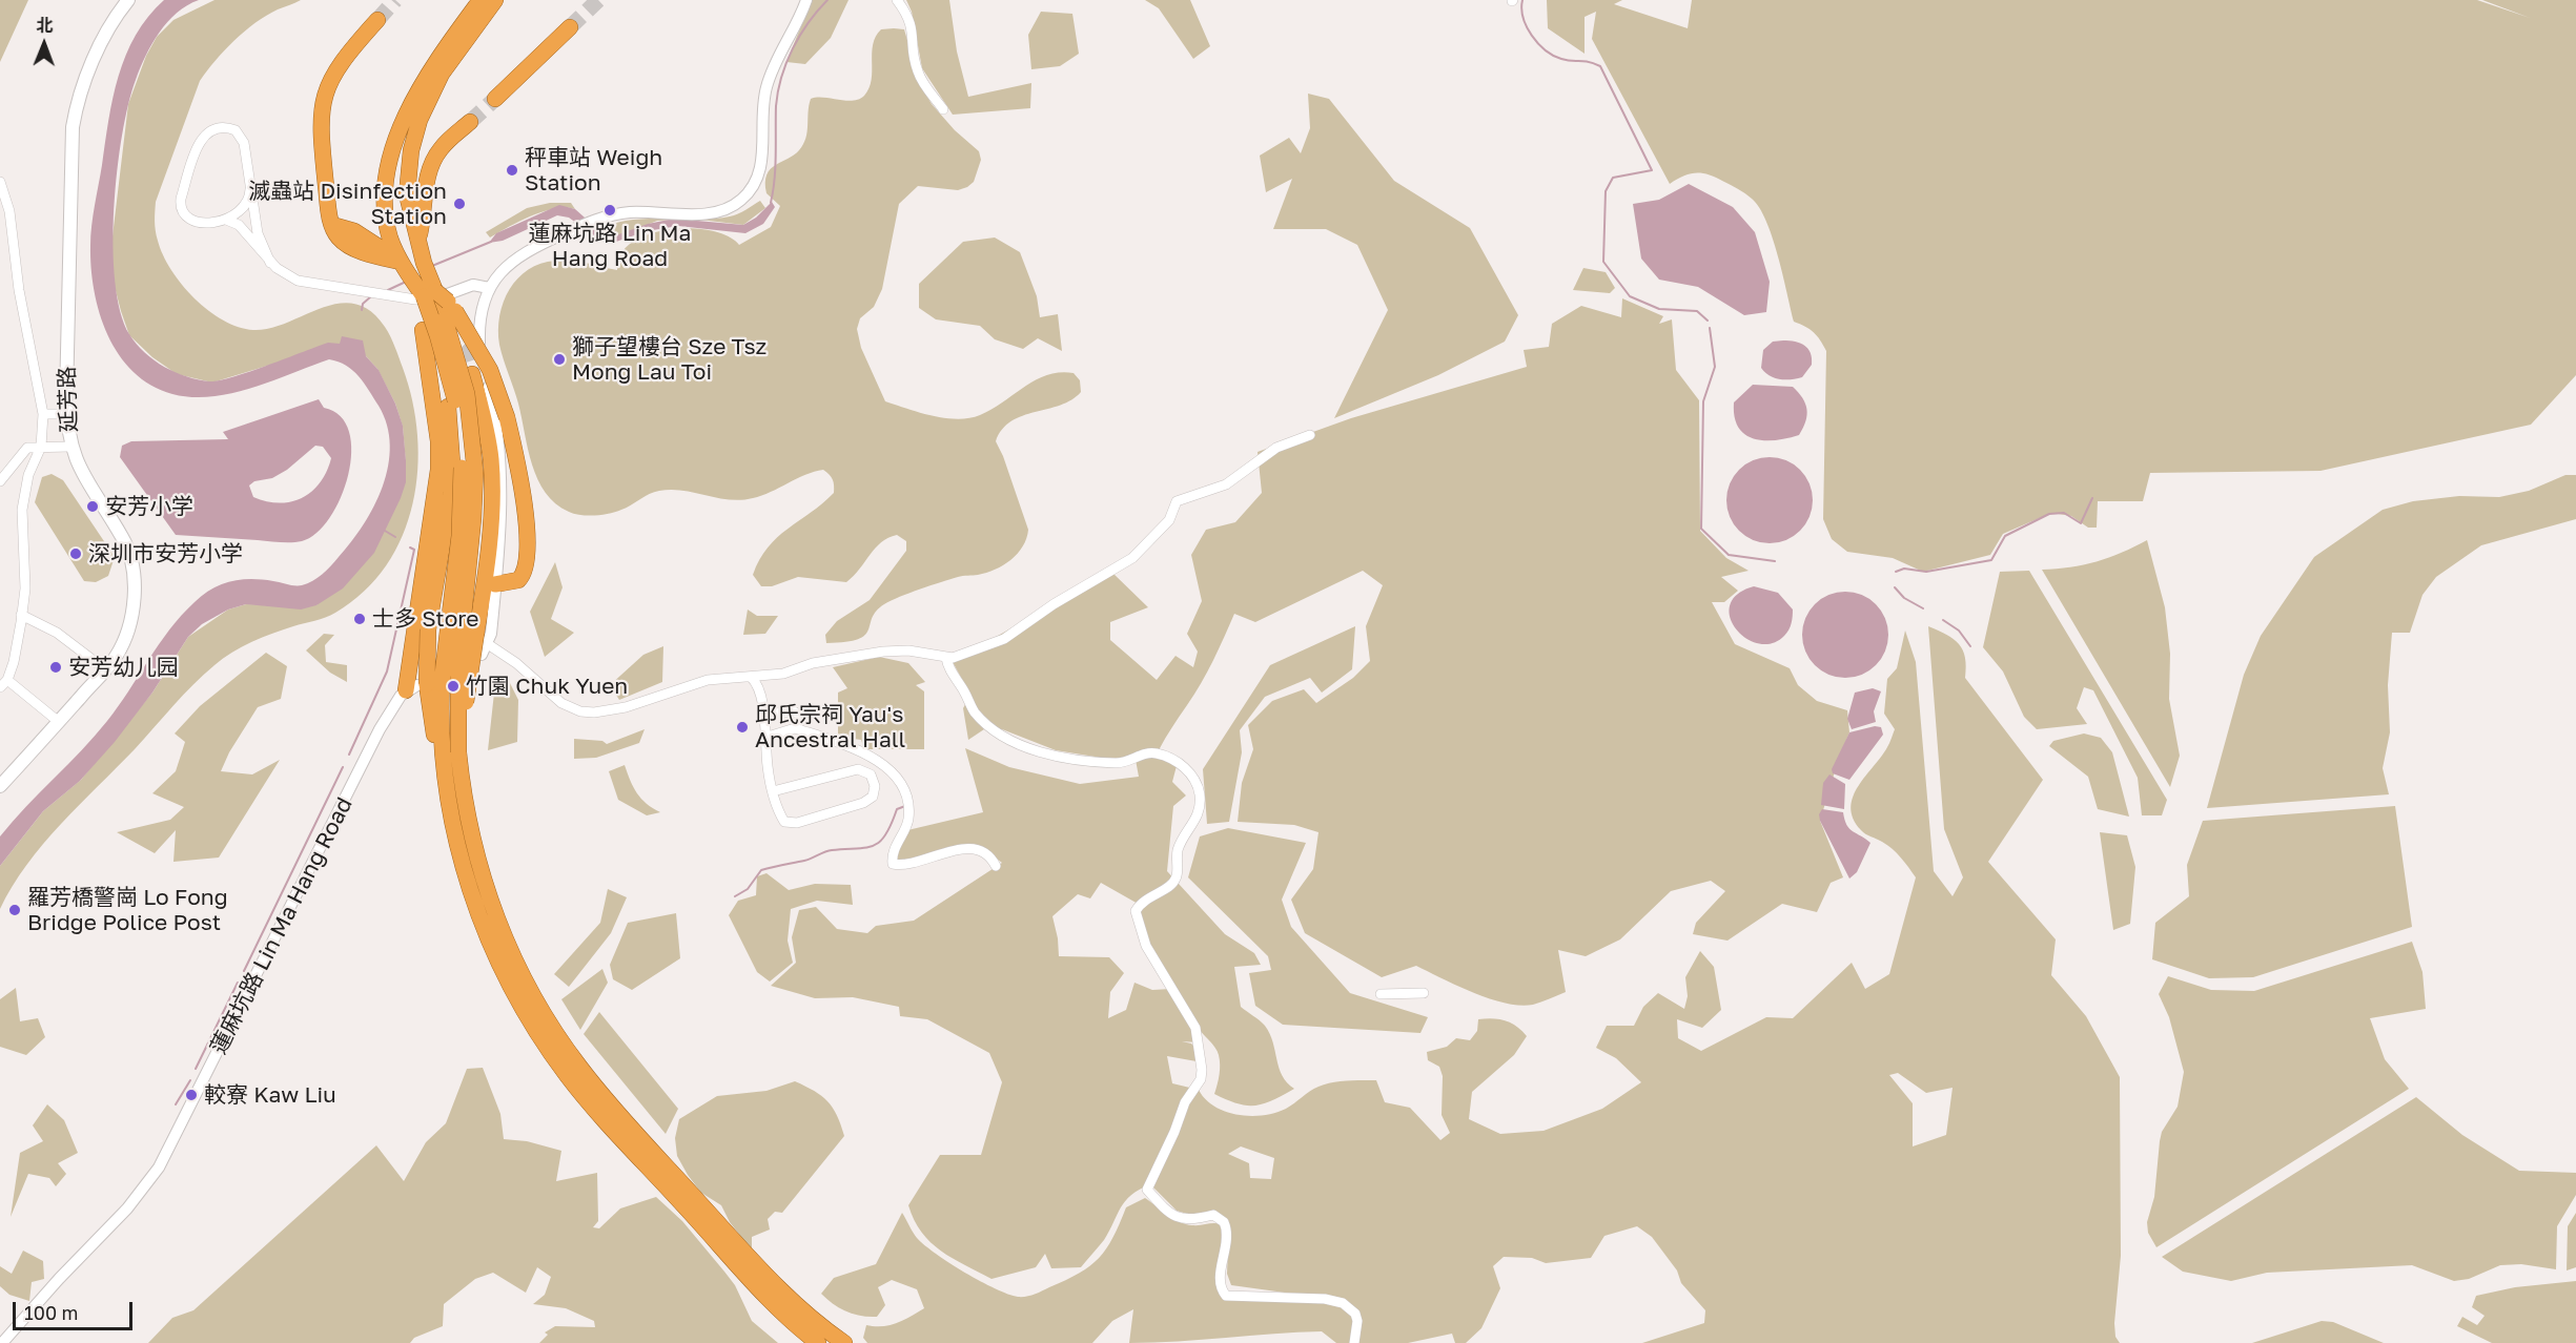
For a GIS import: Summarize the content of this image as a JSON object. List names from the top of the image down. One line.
{"streets":{"main road":["延芳路"],"street":["蓮麻坑路 Lin Ma Hang Road"]},"places":["秤車站 Weigh Station","滅蟲站 Disinfection Station","蓮麻坑路 Lin Ma Hang Road","獅子望樓台 Sze Tsz Mong Lau Toi","安芳小学","深圳市安芳小学","士多 Store","安芳幼儿园","竹園 Chuk Yuen","邱氏宗祠 Yau's Ancestral Hall","羅芳橋警崗 Lo Fong Bridge Police Post","較寮 Kaw Liu"],"scale_bar":"100 m","north":"top"}
